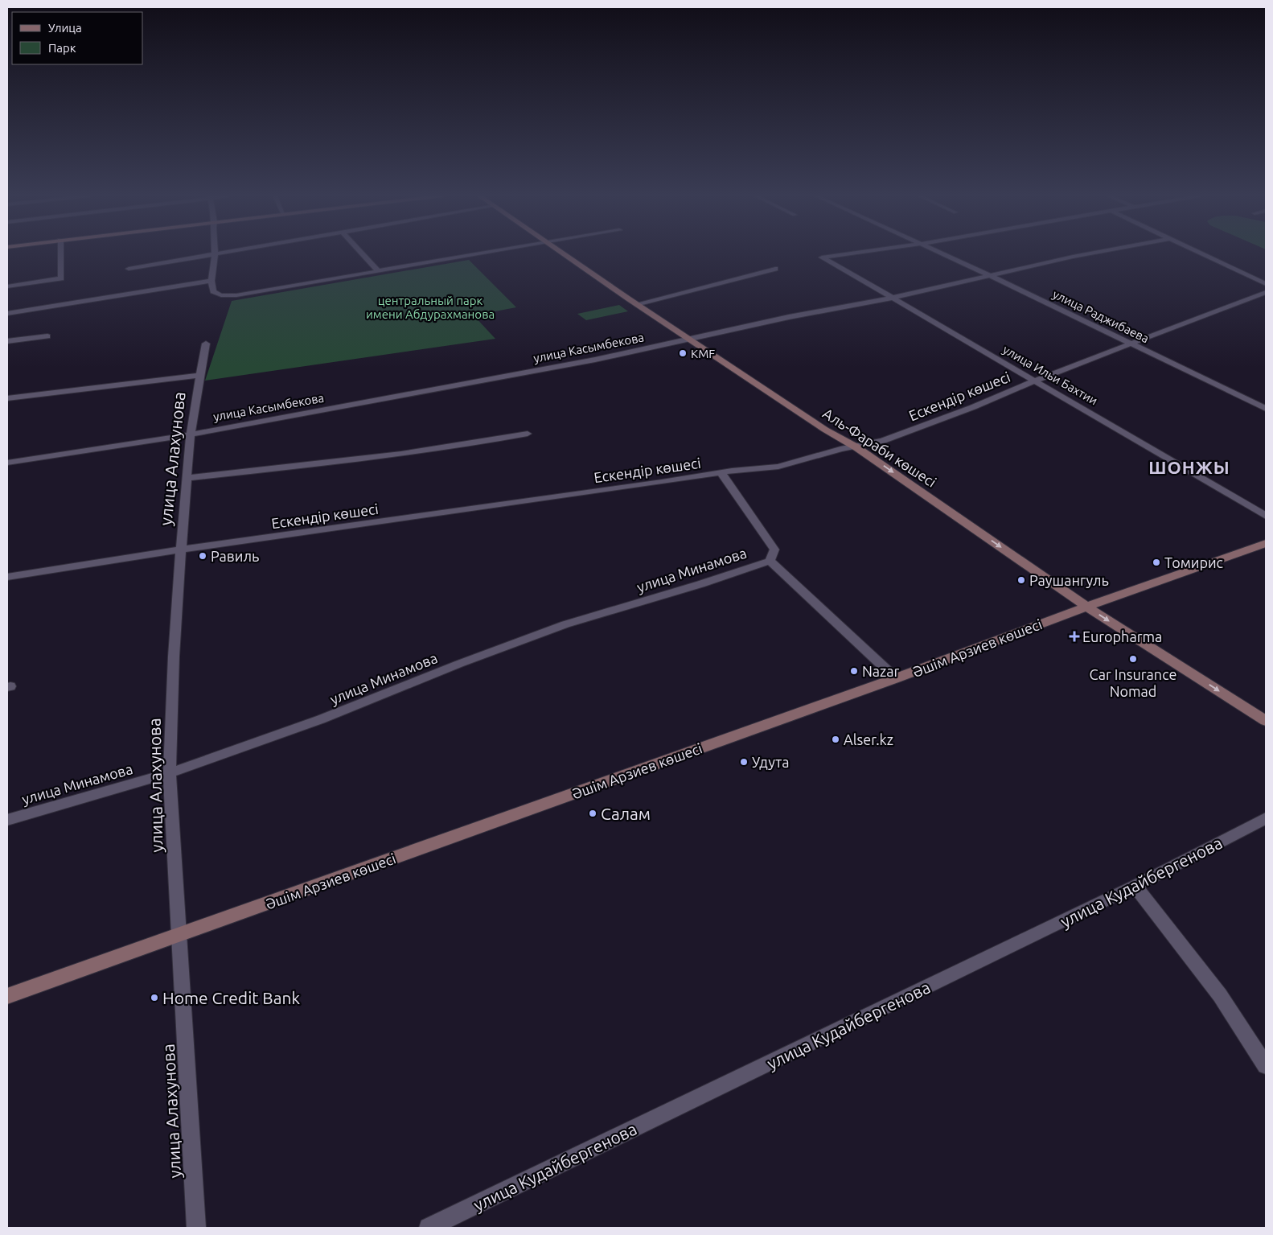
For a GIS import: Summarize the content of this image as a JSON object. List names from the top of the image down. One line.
{"streets":{"main road":["Аль-Фараби көшесі","Әшім Арзиев көшесі"],"street":["улица Раджибаева","улица Касымбекова","улица Ильи Бахтии","Ескендір көшесі","улица Алахунова","улица Минамова","улица Кудайбергенова"]},"crossings":[["улица Раджибаева","улица Касымбекова"],["улица Раджибаева","Ескендір көшесі"],["улица Касымбекова","улица Ильи Бахтии"],["улица Касымбекова","Аль-Фараби көшесі"],["улица Касымбекова","улица Алахунова"],["улица Ильи Бахтии","Ескендір көшесі"],["Ескендір көшесі","Аль-Фараби көшесі"],["Ескендір көшесі","улица Алахунова"],["Аль-Фараби көшесі","Әшім Арзиев көшесі"],["улица Алахунова","улица Минамова"],["улица Алахунова","Әшім Арзиев көшесі"]],"one_way":["Аль-Фараби көшесі"],"districts":["ШОНЖЫ"],"parks":["центральный парк имени Абдурахманова"],"places":{"other":["KMF","Равиль","Томирис","Раушангуль","Car Insurance Nomad","Nazar","Alser.kz","Удута","Салам","Home Credit Bank"],"health":["Europharma"]},"legend":["Улица","Парк"]}
